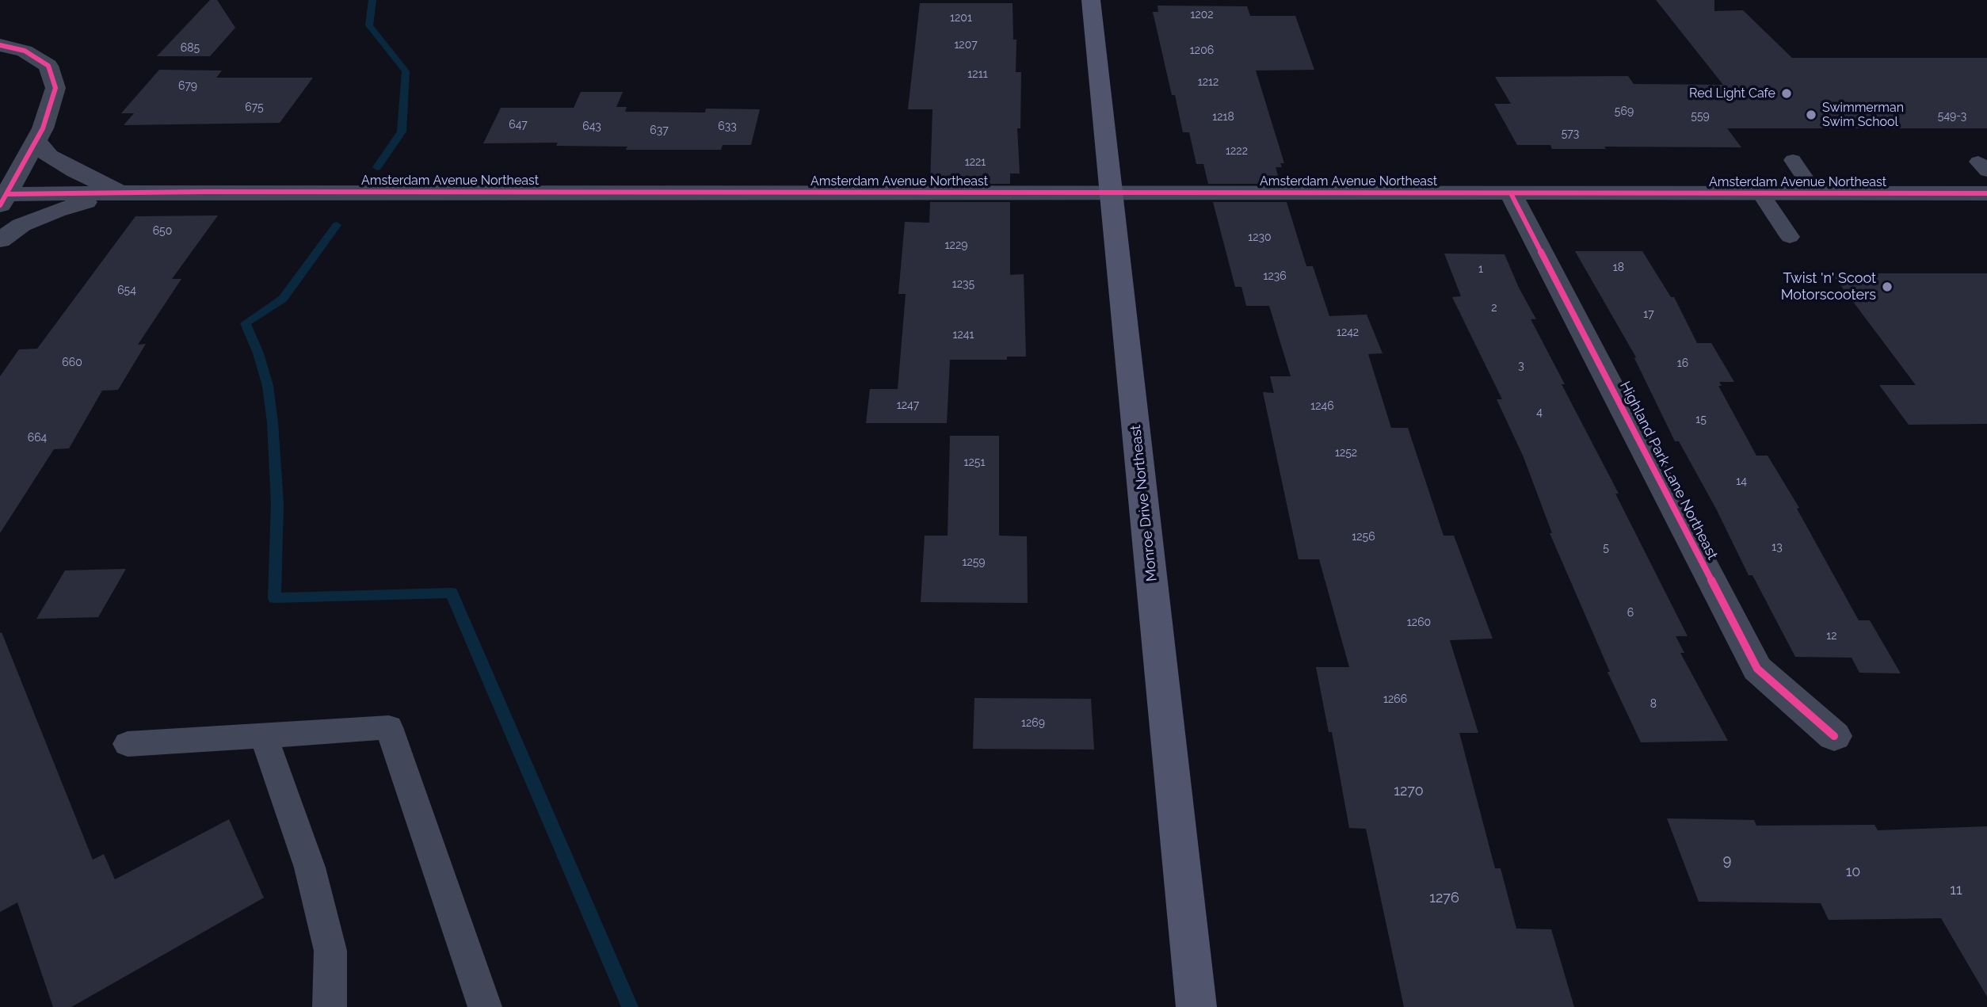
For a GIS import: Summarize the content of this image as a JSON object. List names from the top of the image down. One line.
{"streets":{"main road":["Monroe Drive Northeast"],"street":["Amsterdam Avenue Northeast","Highland Park Lane Northeast"]},"crossings":[["Amsterdam Avenue Northeast","Highland Park Lane Northeast"],["Amsterdam Avenue Northeast","Monroe Drive Northeast"]],"places":["Red Light Cafe","Swimmerman Swim School","Twist 'n' Scoot Motorscooters"],"house_numbers":["1202","1201","1207","685","1206","1211","1212","679","675","569","559","549-3","1218","647","643","633","637","573","1222","1221","650","1230","1229","18","1","1236","1235","654","2","17","1242","1241","660","16","3","1247","1246","4","15","664","1252","1251","14","1256","13","5","1259","6","1260","12","1266","8","1269","1270","9","10","11","1276"]}
